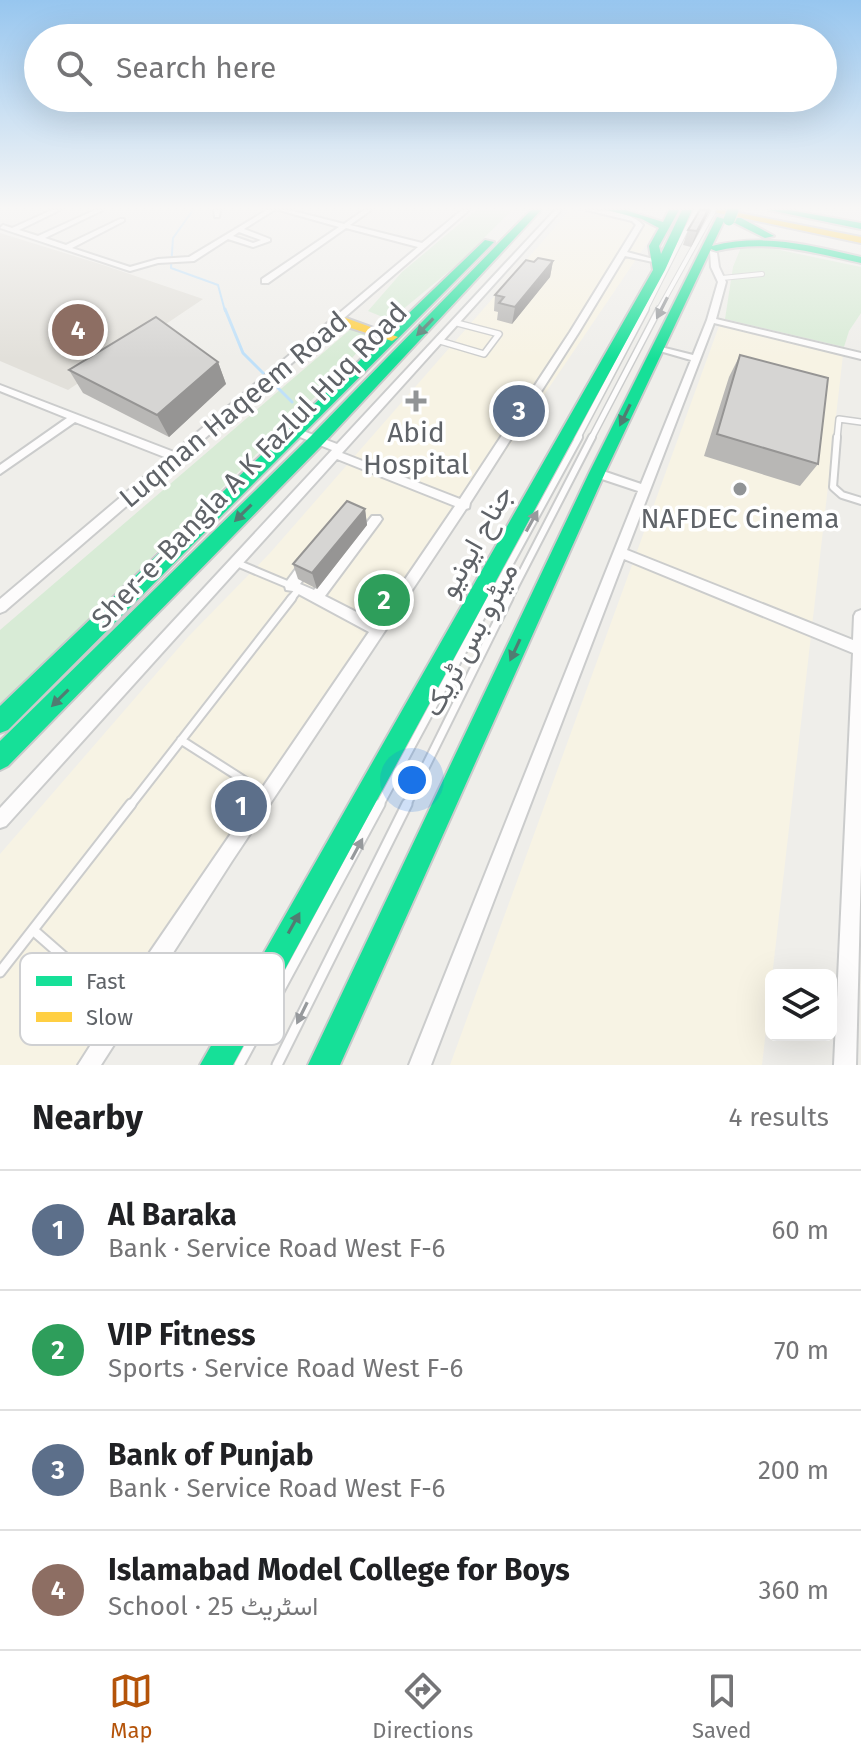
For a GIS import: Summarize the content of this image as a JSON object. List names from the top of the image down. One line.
{"streets":{"main road":["Sher-e-Bangla A K Fazlul Huq Road","جناح ایونیو"],"street":["Luqman Haqeem Road"],"lane":["میٹرو بس ٹریک"]},"places":{"health":["Abid Hospital"],"other":["NAFDEC Cinema"]},"legend":["Fast","Slow"],"page":{"search":"Search here","pins":["4","3","2","1"],"heading":["Nearby","4 results"],"list":[{"mark":"1","name":"Al Baraka","note":"Bank · Service Road West F-6","value":"60 m"},{"mark":"2","name":"VIP Fitness","note":"Sports · Service Road West F-6","value":"70 m"},{"mark":"3","name":"Bank of Punjab","note":"Bank · Service Road West F-6","value":"200 m"},{"mark":"4","name":"Islamabad Model College for Boys","note":"School · اسٹریٹ 25","value":"360 m"}],"nav":["Map","Directions","Saved"]}}
